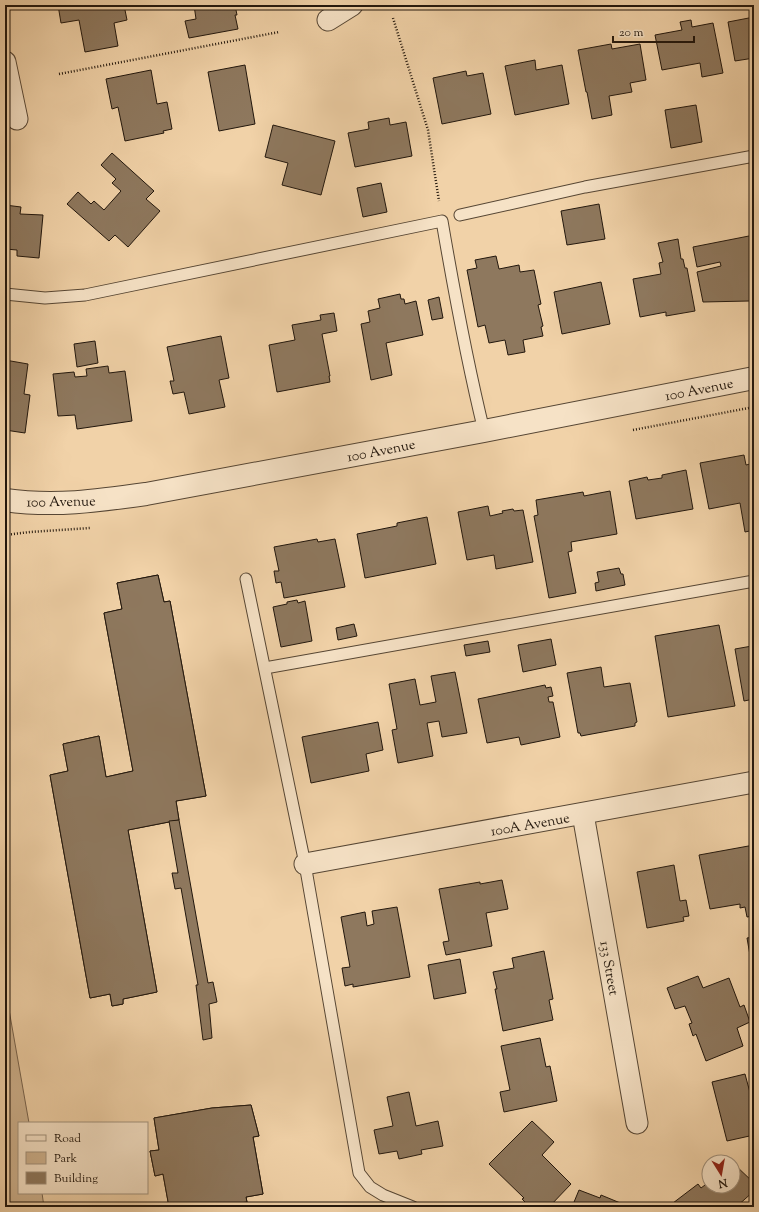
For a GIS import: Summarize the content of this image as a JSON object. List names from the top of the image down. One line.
{"streets":{"street":["100 Avenue","100A Avenue","133 Street"]},"crossings":[["100A Avenue","133 Street"]],"legend":["Road","Park","Building"],"scale_bar":"20 m","north":"bottom"}
